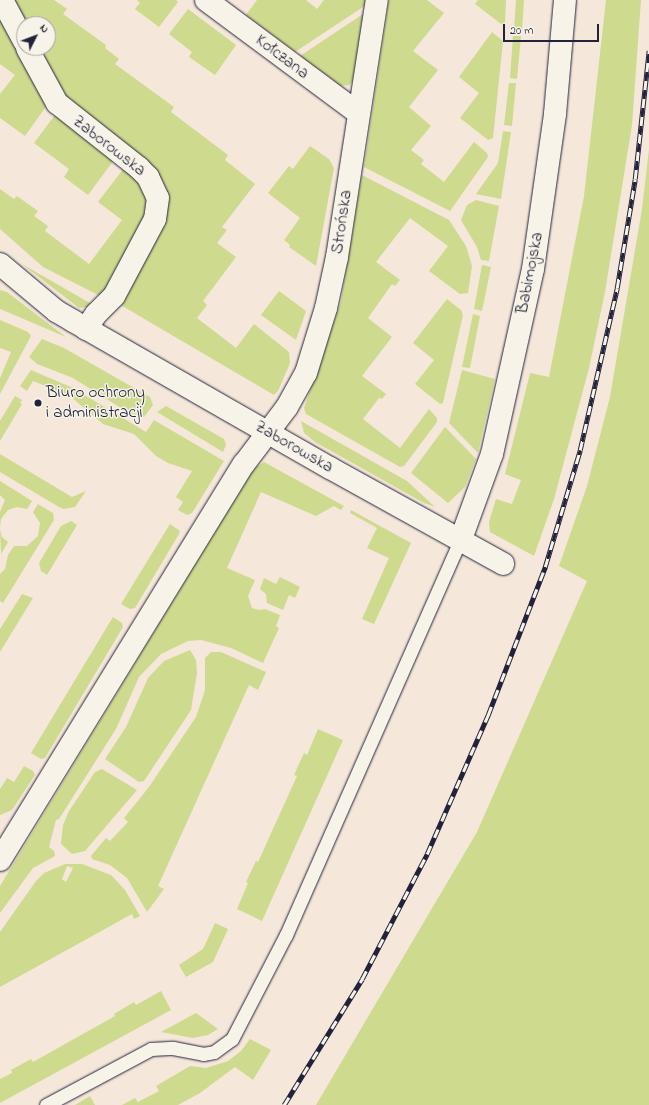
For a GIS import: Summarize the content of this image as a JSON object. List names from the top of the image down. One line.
{"streets":{"street":["Kołczana","Zaborowska","Strońska","Babimojska"]},"crossings":[["Kołczana","Strońska"],["Zaborowska","Strońska"],["Zaborowska","Babimojska"]],"places":["Biuro ochrony i administracji"],"scale_bar":"20 m","north":"top right"}
